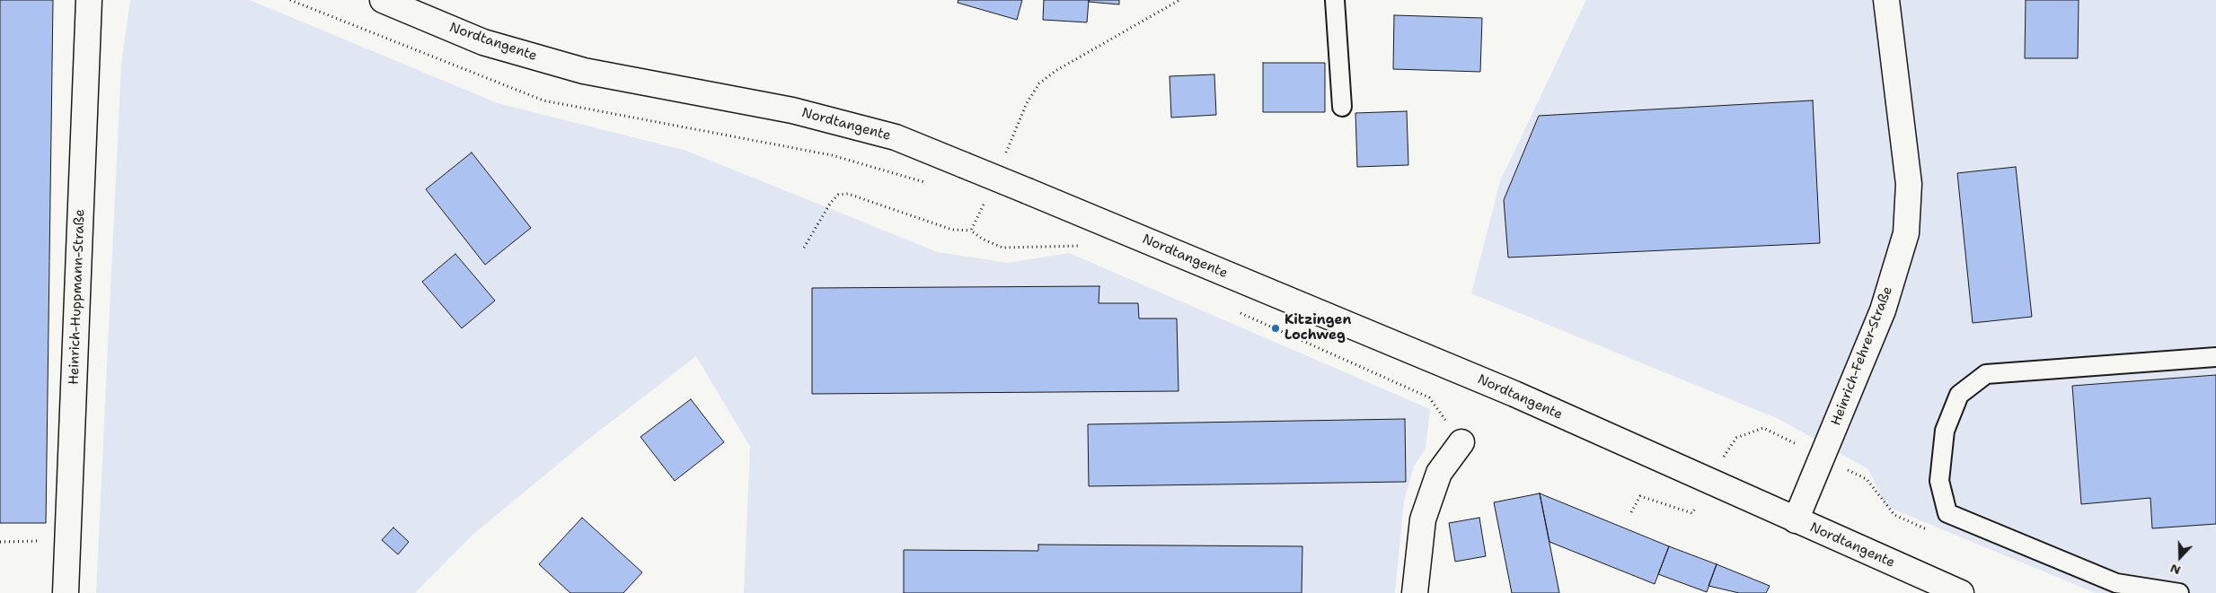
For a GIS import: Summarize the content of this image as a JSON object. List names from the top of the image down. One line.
{"streets":{"main road":["Nordtangente","Heinrich-Huppmann-Straße","Heinrich-Fehrer-Straße"]},"crossings":[["Nordtangente","Heinrich-Fehrer-Straße"]],"places":["Kitzingen Lochweg"],"north":"bottom"}
